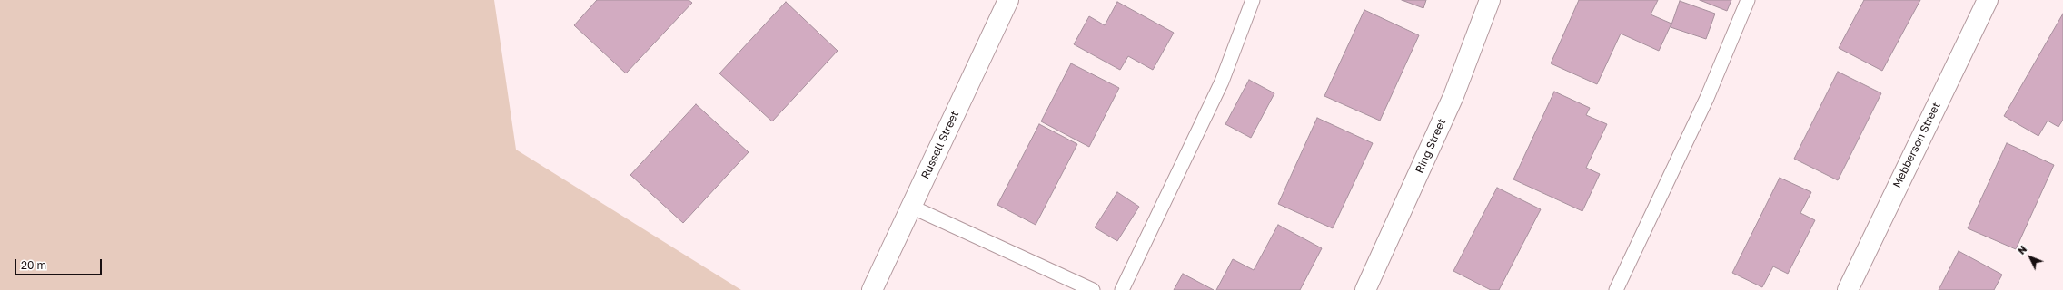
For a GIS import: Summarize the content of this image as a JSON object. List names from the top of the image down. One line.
{"streets":{"street":["Russell Street","Mebberson Street","Ring Street"]},"scale_bar":"20 m","north":"top left"}
